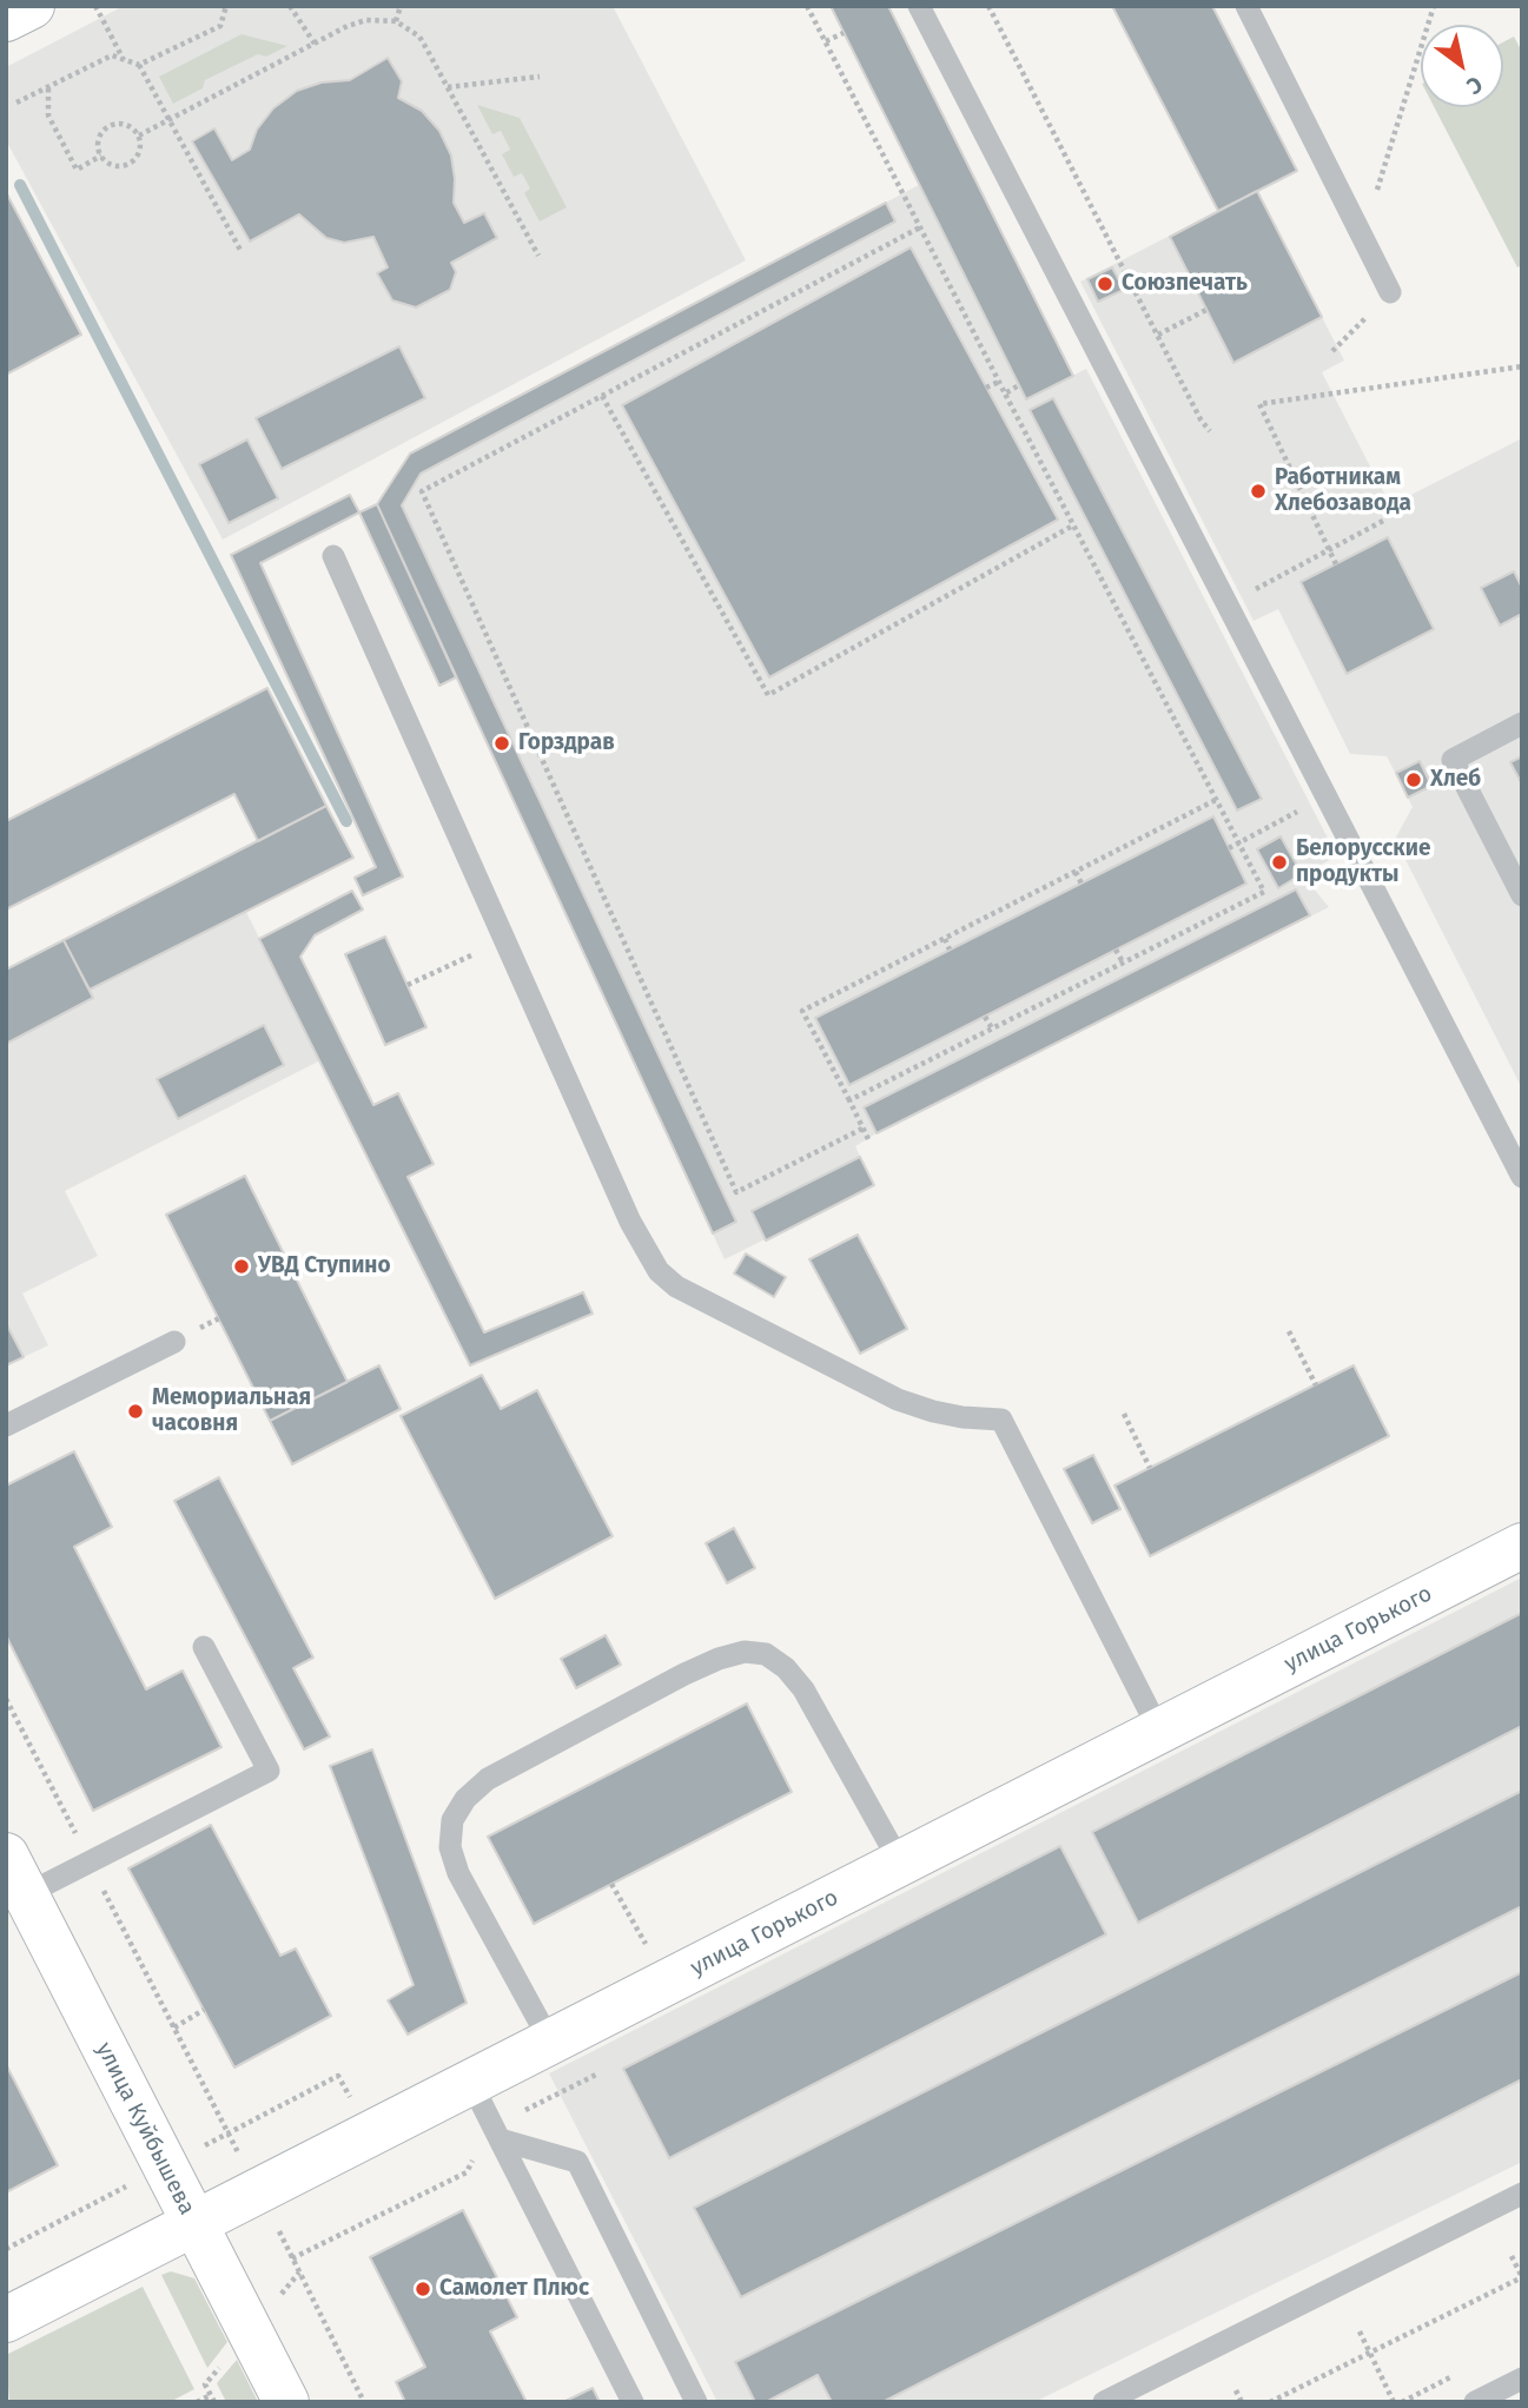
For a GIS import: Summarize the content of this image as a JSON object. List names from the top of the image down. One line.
{"streets":{"street":["улица Горького","улица Куйбышева"]},"crossings":[["улица Горького","улица Куйбышева"]],"places":["Союзпечать","Работникам Хлебозавода","Горздрав","Хлеб","Белорусские продукты","УВД Ступино","Мемориальная часовня","Самолет Плюс"],"north":"bottom right"}
